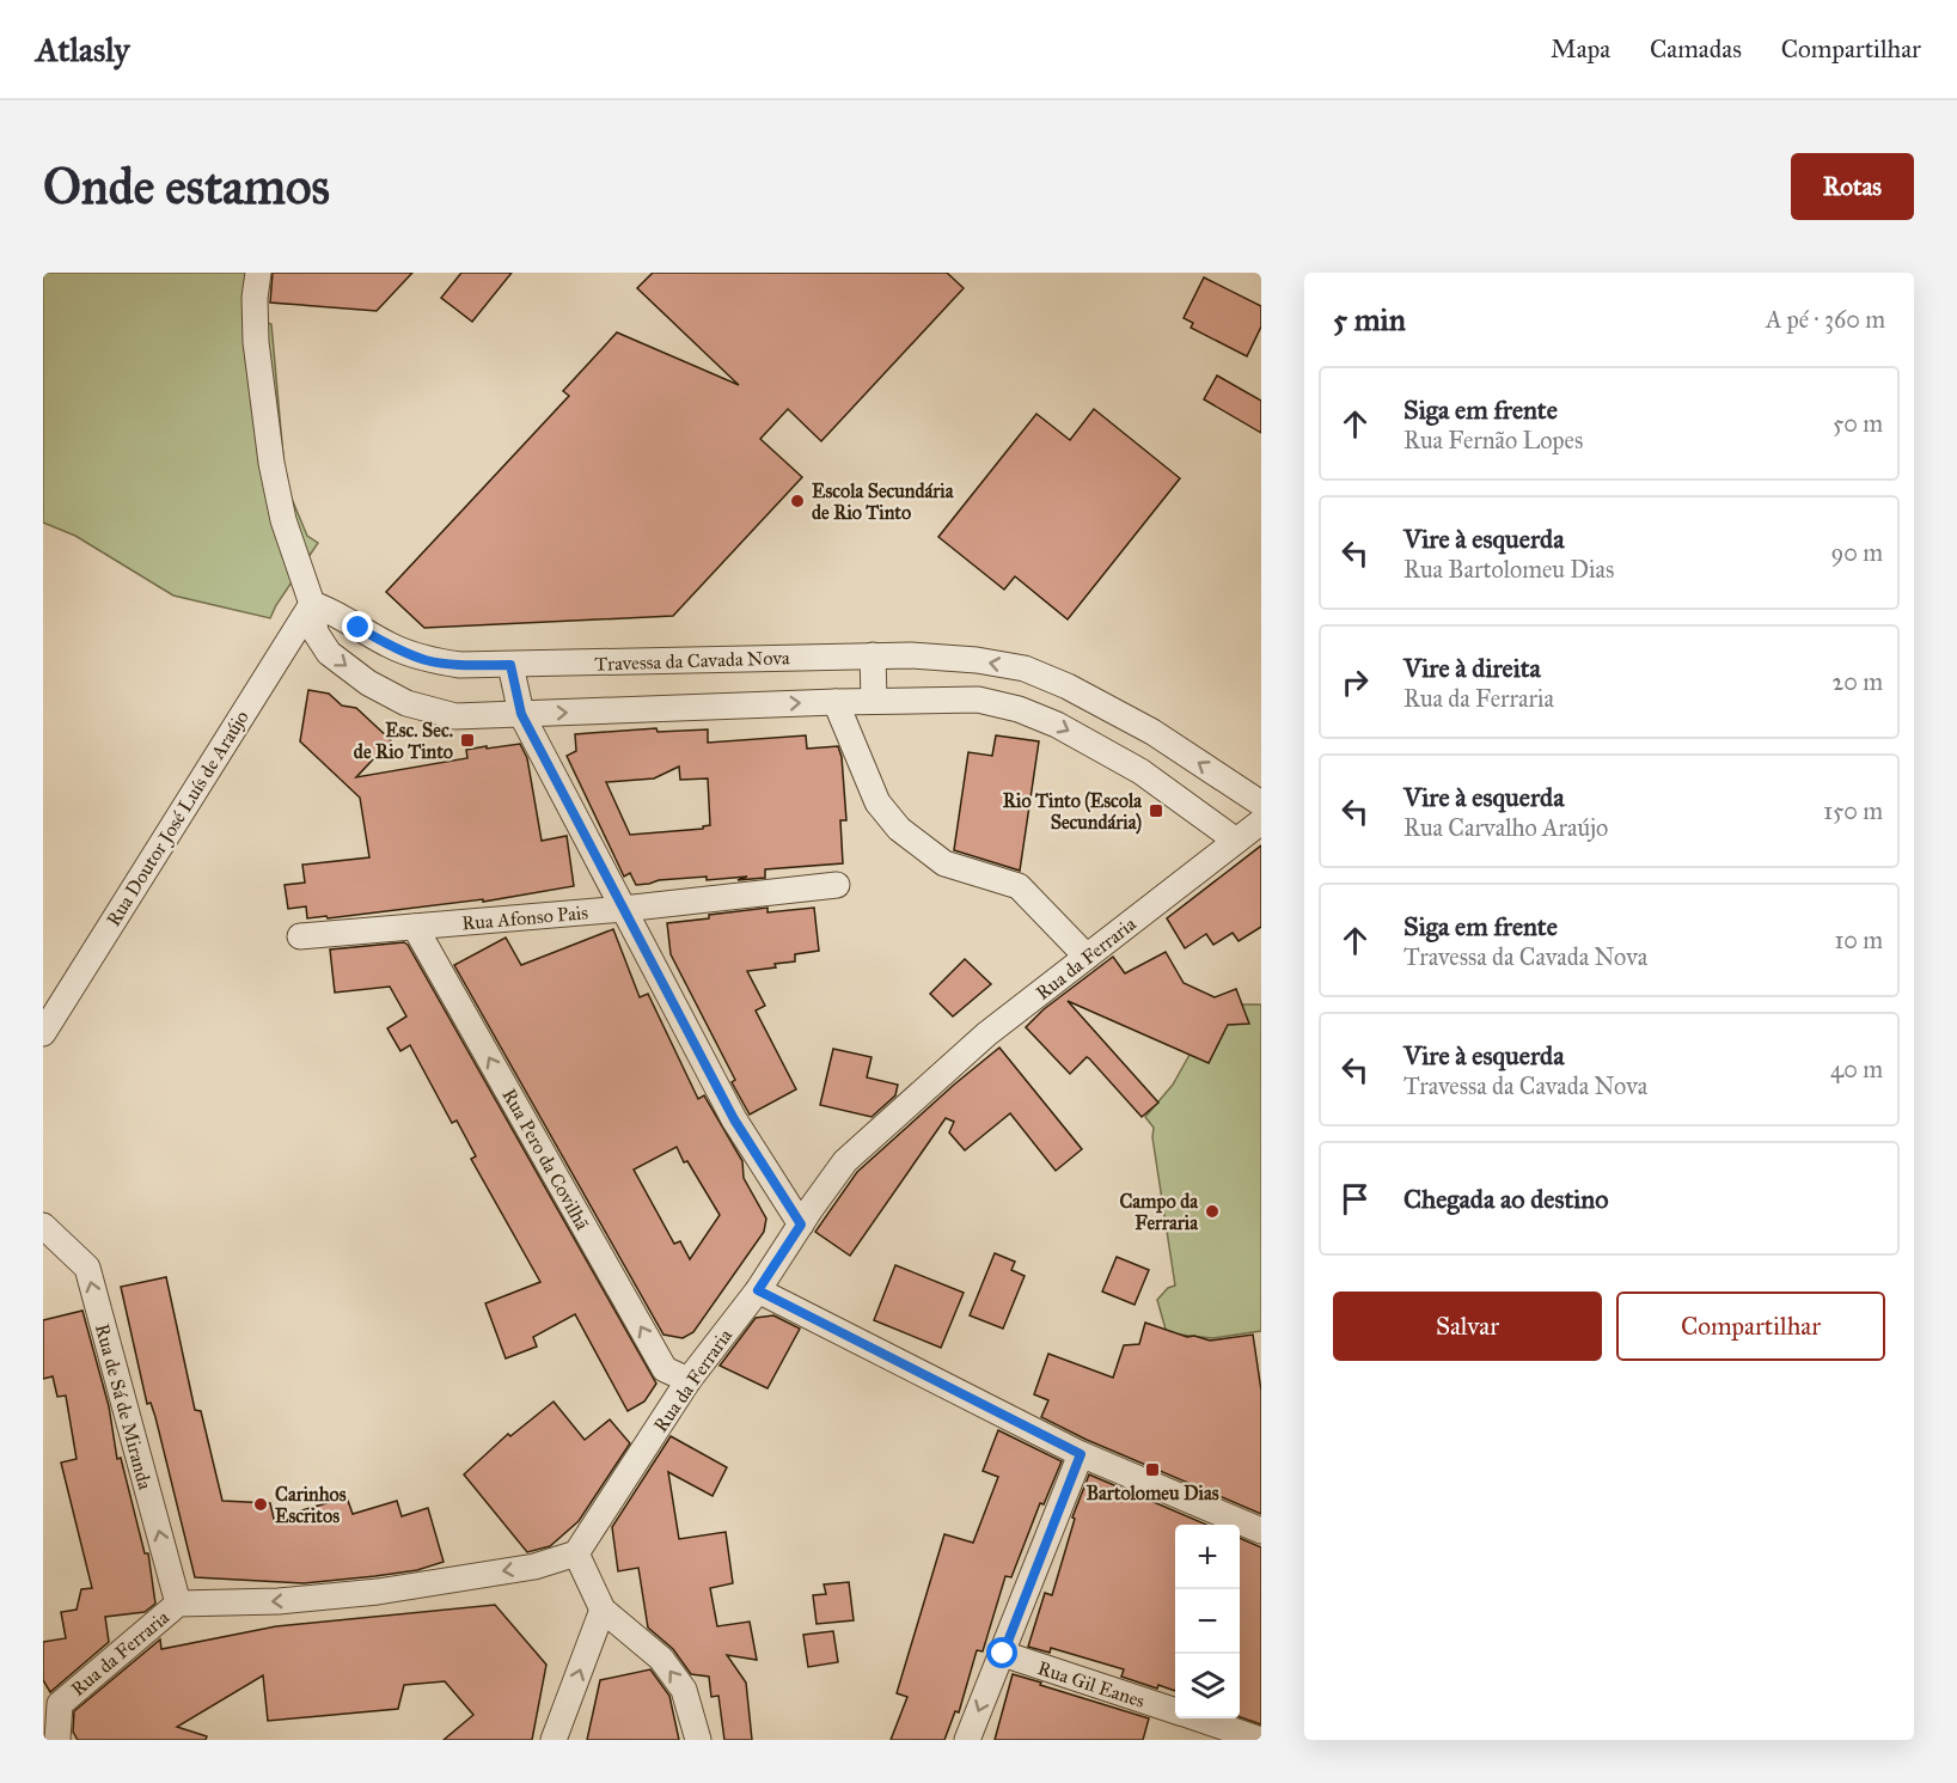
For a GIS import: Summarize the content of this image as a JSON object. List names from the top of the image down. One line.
{"streets":{"street":["Travessa da Cavada Nova","Rua Doutor José Luís de Araújo","Rua Afonso Pais","Rua da Ferraria","Rua Pero da Covilhã","Rua de Sá de Miranda","Rua Gil Eanes"]},"crossings":[["Travessa da Cavada Nova","Rua Doutor José Luís de Araújo"],["Rua Afonso Pais","Rua Pero da Covilhã"],["Rua da Ferraria","Rua Pero da Covilhã"],["Rua da Ferraria","Rua de Sá de Miranda"]],"one_way":["Rua de Sá de Miranda"],"places":{"other":["Escola Secundária de Rio Tinto","Campo da Ferraria","Carinhos Escritos"],"transit":["Esc. Sec. de Rio Tinto","Rio Tinto (Escola Secundária)","Bartolomeu Dias"]},"page":{"header":"Atlasly","nav":["Mapa","Camadas","Compartilhar"],"buttons":["Rotas",["Salvar","Compartilhar"]],"title":"Onde estamos","heading":["5 min","A pé · 360 m"],"list":[["Siga em frente","Rua Fernão Lopes","50 m"],["Vire à esquerda","Rua Bartolomeu Dias","90 m"],["Vire à direita","Rua da Ferraria","20 m"],["Vire à esquerda","Rua Carvalho Araújo","150 m"],["Siga em frente","Travessa da Cavada Nova","10 m"],["Vire à esquerda","Travessa da Cavada Nova","40 m"],"Chegada ao destino"],"map_buttons":["+","−"]}}
